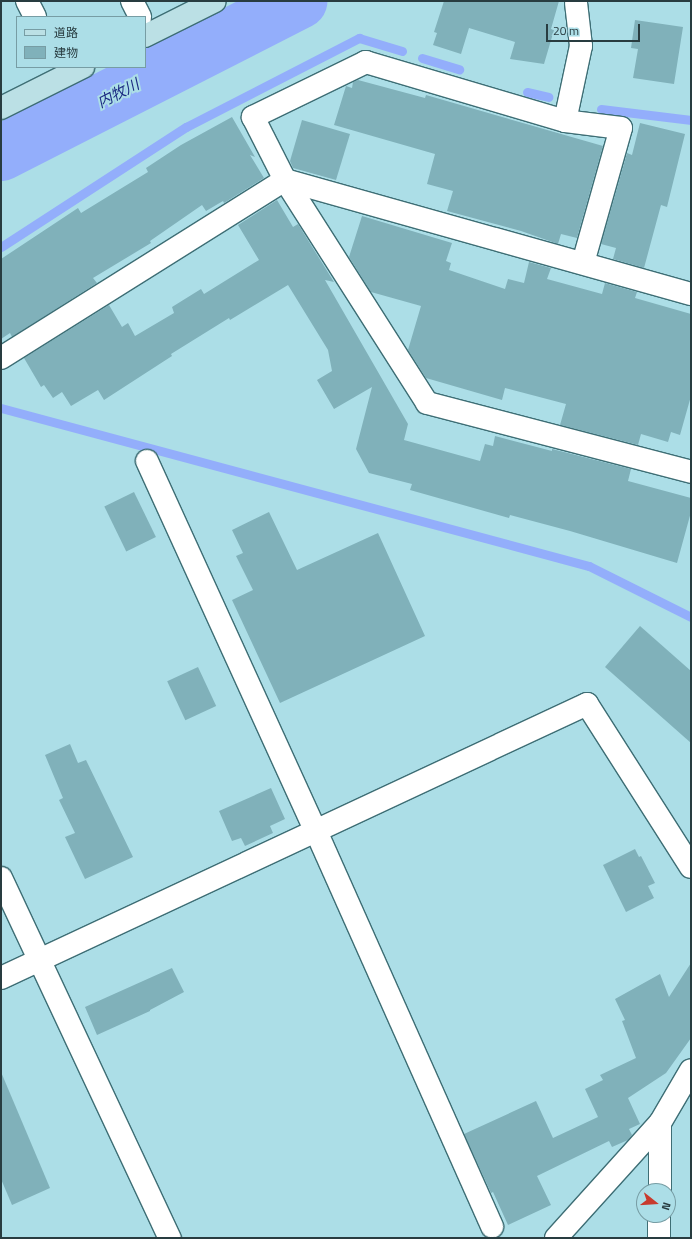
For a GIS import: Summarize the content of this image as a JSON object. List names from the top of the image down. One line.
{"water":["内牧川"],"legend":["道路","建物"],"scale_bar":"20 m","north":"right"}
